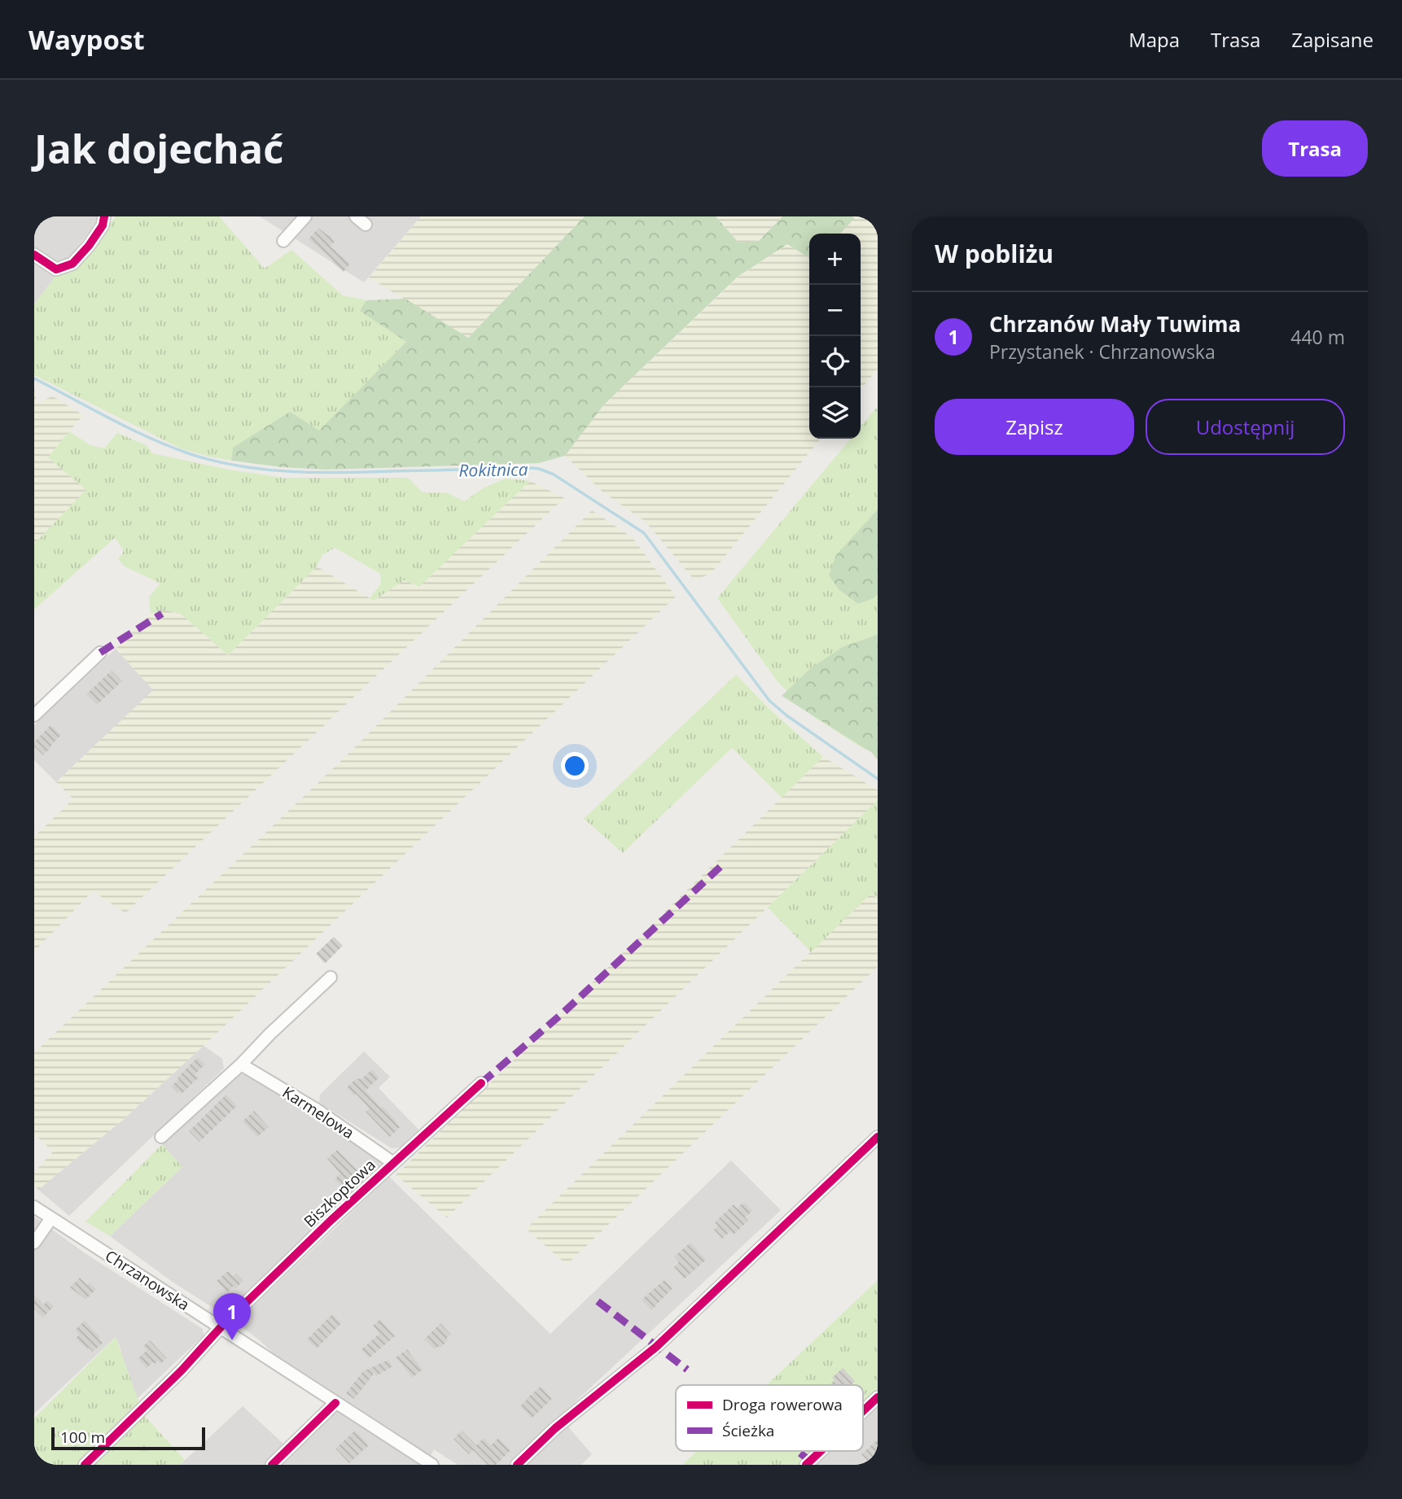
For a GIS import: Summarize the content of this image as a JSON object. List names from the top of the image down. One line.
{"streets":{"street":["Karmelowa","Biszkoptowa","Chrzanowska"]},"crossings":[["Karmelowa","Biszkoptowa"],["Biszkoptowa","Chrzanowska"]],"water":["Rokitnica"],"legend":["Droga rowerowa","Ścieżka"],"scale_bar":"100 m","page":{"header":"Waypost","nav":["Mapa","Trasa","Zapisane"],"buttons":["Trasa",["Zapisz","Udostępnij"]],"title":"Jak dojechać","heading":"W pobliżu","map_buttons":["+","−"],"list":[{"mark":"1","name":"Chrzanów Mały Tuwima","note":"Przystanek · Chrzanowska","value":"440 m"}],"pins":"1","scale":"100 m"}}
